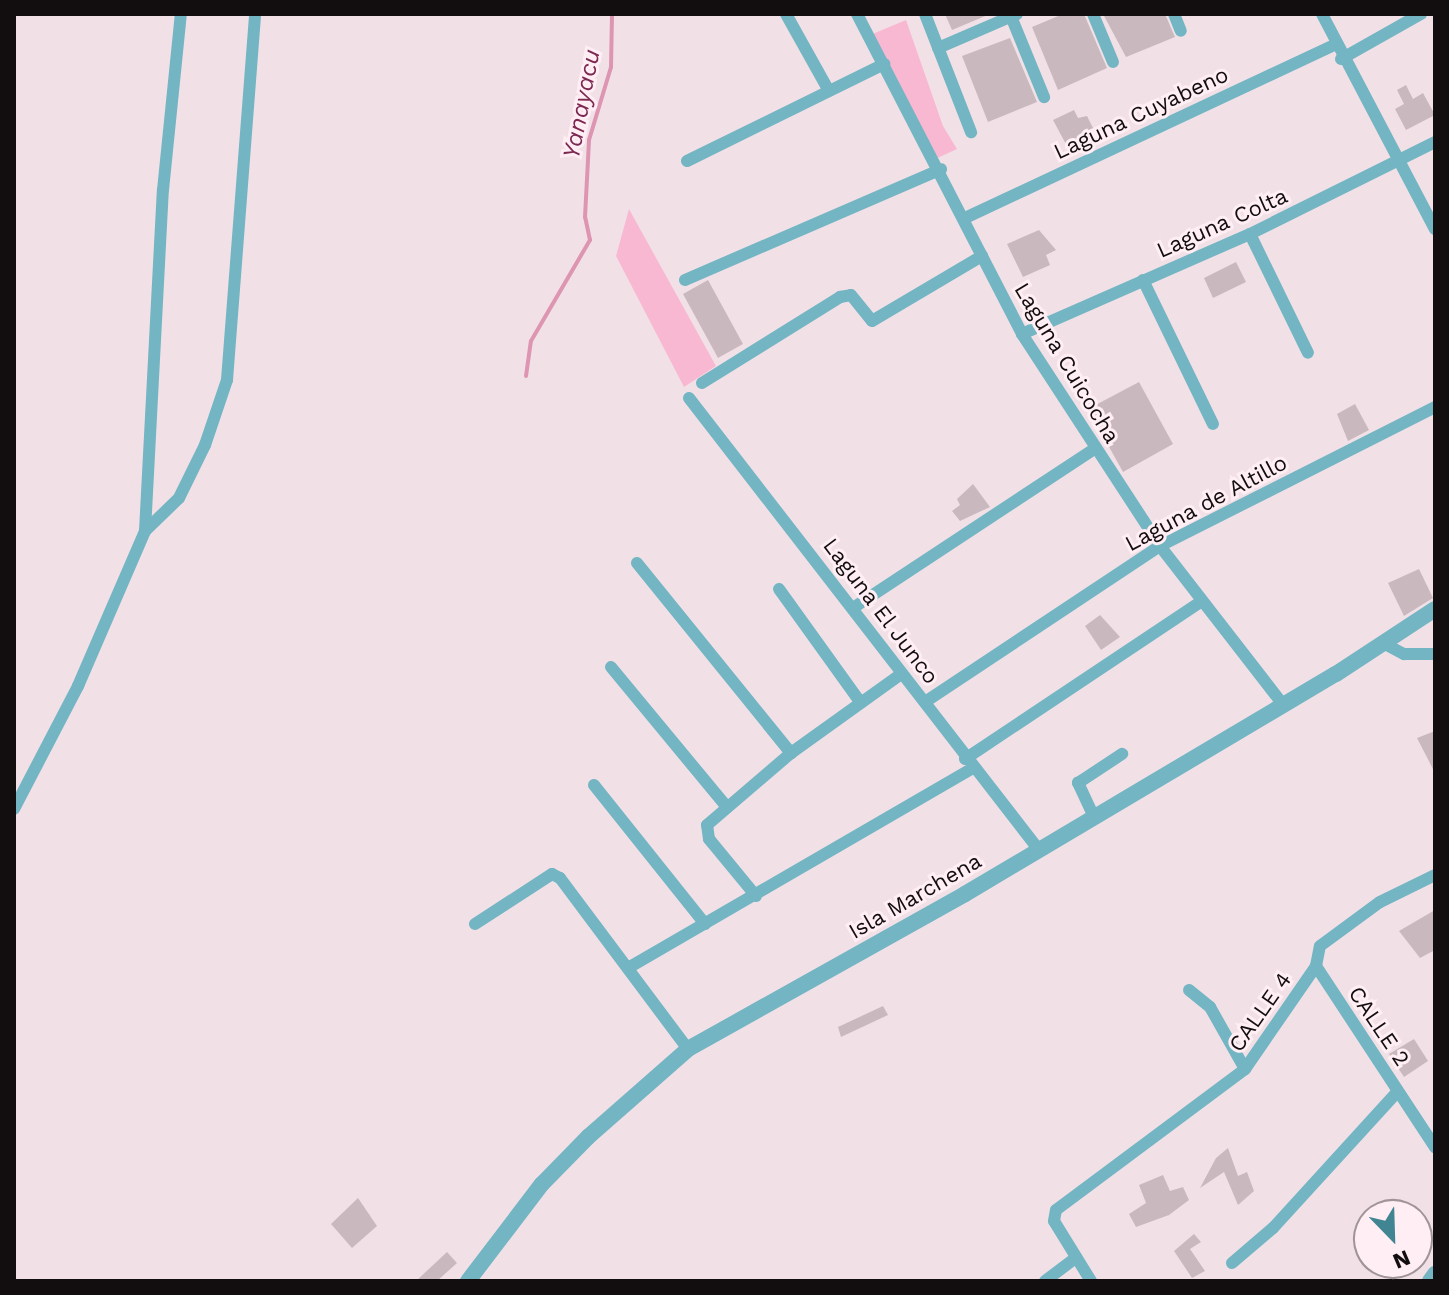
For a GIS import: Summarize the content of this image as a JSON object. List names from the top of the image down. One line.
{"streets":{"street":["Laguna Cuyabeno","Laguna Colta","Laguna Cuicocha","Laguna de Altillo","Laguna El Junco","Isla Marchena","CALLE 4","CALLE 2"]},"crossings":[["Laguna Cuyabeno","Laguna Cuicocha"],["Laguna Colta","Laguna Cuicocha"],["Laguna Cuicocha","Laguna de Altillo"],["Laguna Cuicocha","Isla Marchena"],["Laguna de Altillo","Laguna El Junco"],["Laguna El Junco","Isla Marchena"],["CALLE 4","CALLE 2"]],"water":["Yanayacu"],"north":"bottom right"}
